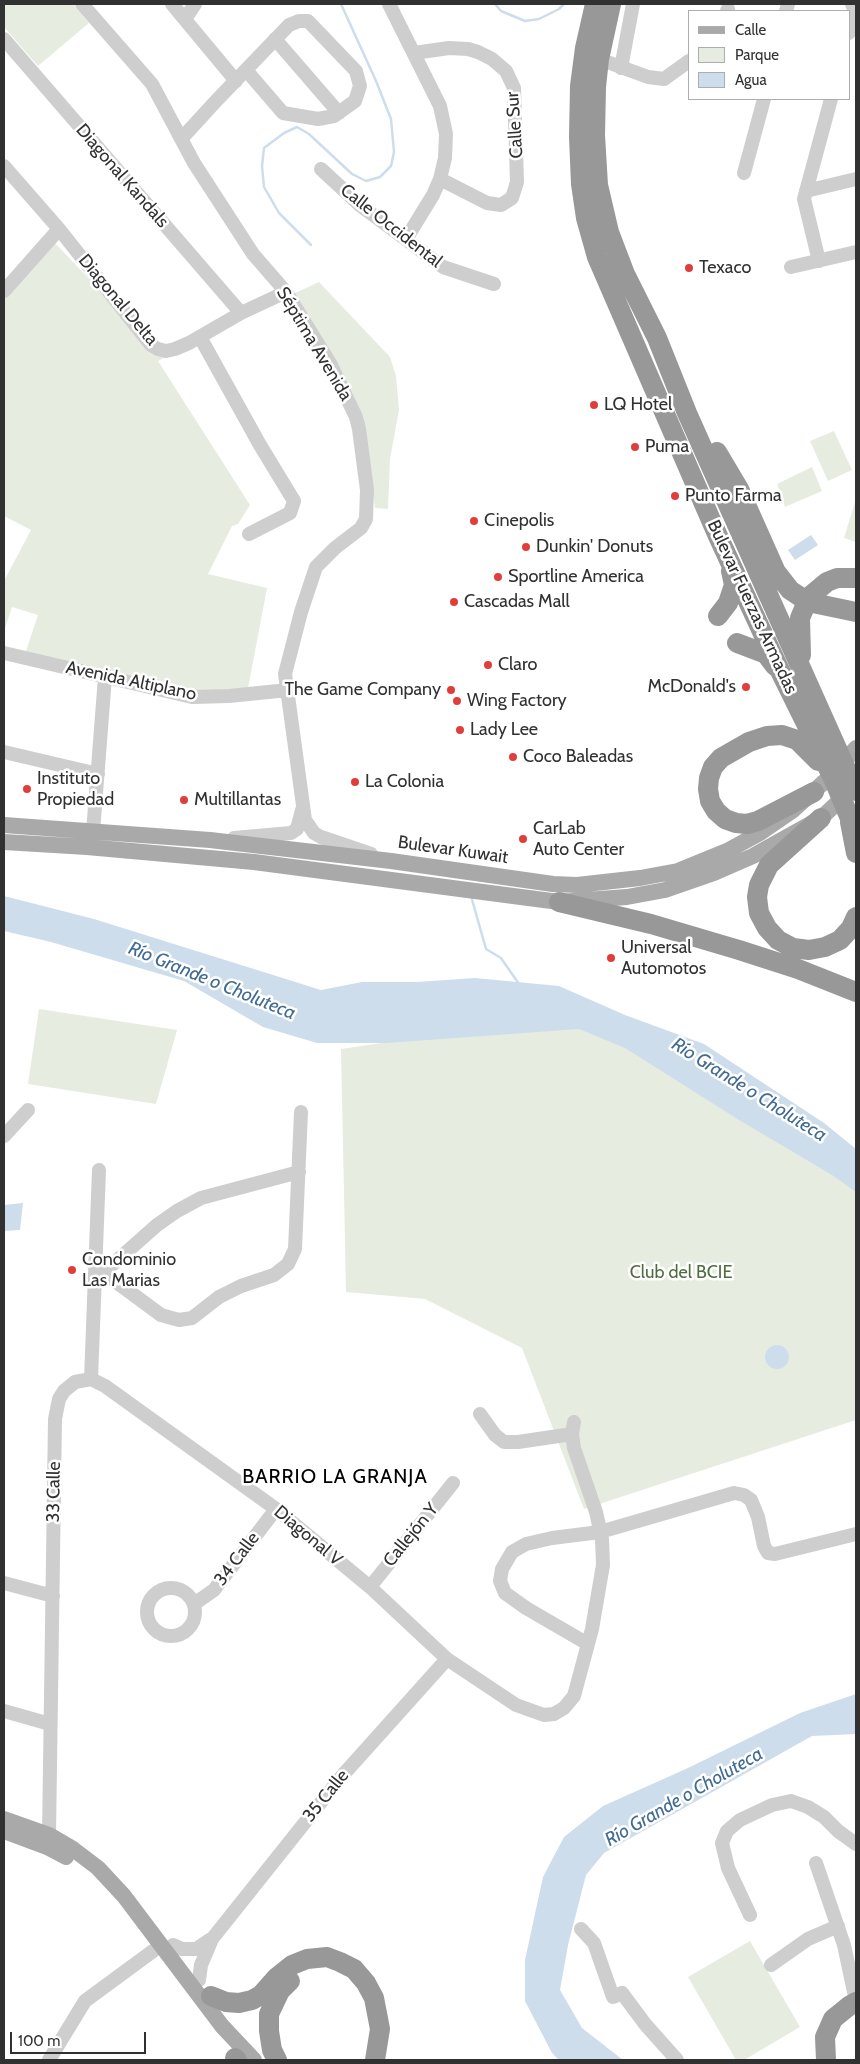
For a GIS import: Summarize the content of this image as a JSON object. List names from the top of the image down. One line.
{"streets":{"highway":["Bulevar Fuerzas Armadas"],"main road":["Bulevar Kuwait"],"street":["Calle Sur","Diagonal Kandals","Calle Occidental","Diagonal Delta","Séptima Avenida","Avenida Altiplano","33 Calle","Callejón Y","Diagonal V","34 Calle","35 Calle"]},"crossings":[["Diagonal Kandals","Diagonal Delta"],["Diagonal Delta","Séptima Avenida"],["Séptima Avenida","Avenida Altiplano"],["Bulevar Fuerzas Armadas","Bulevar Kuwait"],["33 Calle","Diagonal V"],["Callejón Y","Diagonal V"],["Diagonal V","34 Calle"],["Diagonal V","35 Calle"]],"districts":["BARRIO LA GRANJA"],"water":["Río Grande o Choluteca"],"parks":["Club del BCIE"],"places":["Texaco","LQ Hotel","Puma","Punto Farma","Cinepolis","Dunkin' Donuts","Sportline America","Cascadas Mall","Claro","McDonald's","The Game Company","Wing Factory","Lady Lee","Coco Baleadas","La Colonia","Instituto Propiedad","Multillantas","CarLab Auto Center","Universal Automotos","Condominio Las Marias"],"legend":["Calle","Parque","Agua"],"scale_bar":"100 m"}
